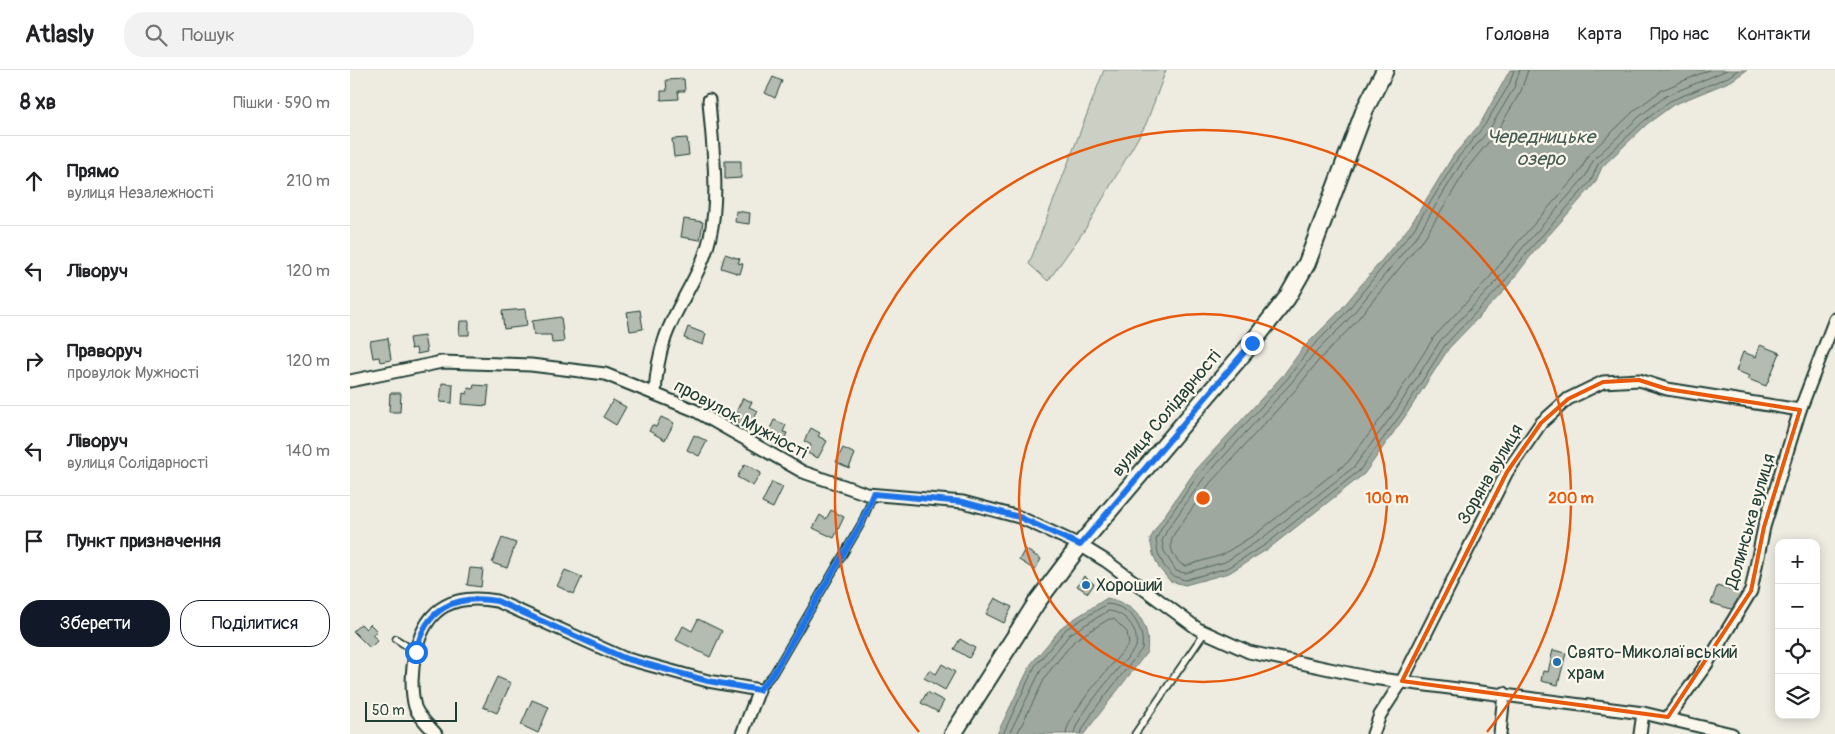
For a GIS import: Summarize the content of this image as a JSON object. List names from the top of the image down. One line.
{"streets":{"main road":["вулиця Солідарності"],"street":["провулок Мужності","Зоряна вулиця","Долинська вулиця"]},"crossings":[["вулиця Солідарності","провулок Мужності"],["провулок Мужності","Зоряна вулиця"],["провулок Мужності","Долинська вулиця"],["Зоряна вулиця","Долинська вулиця"]],"water":["Чередницьке озеро"],"places":["Хороший","Свято-Миколаївський храм"],"scale_bar":"50 m","page":{"header":"Atlasly","search":"Пошук","nav":["Головна","Карта","Про нас","Контакти"],"heading":["8 хв","Пішки · 590 m"],"list":[["Прямо","вулиця Незалежності","210 m"],["Ліворуч","120 m"],["Праворуч","провулок Мужності","120 m"],["Ліворуч","вулиця Солідарності","140 m"],"Пункт призначення"],"map_buttons":["+","−"],"buttons":["Зберегти","Поділитися"],"scale":"50 m"},"rings":["100 m","200 m"]}
